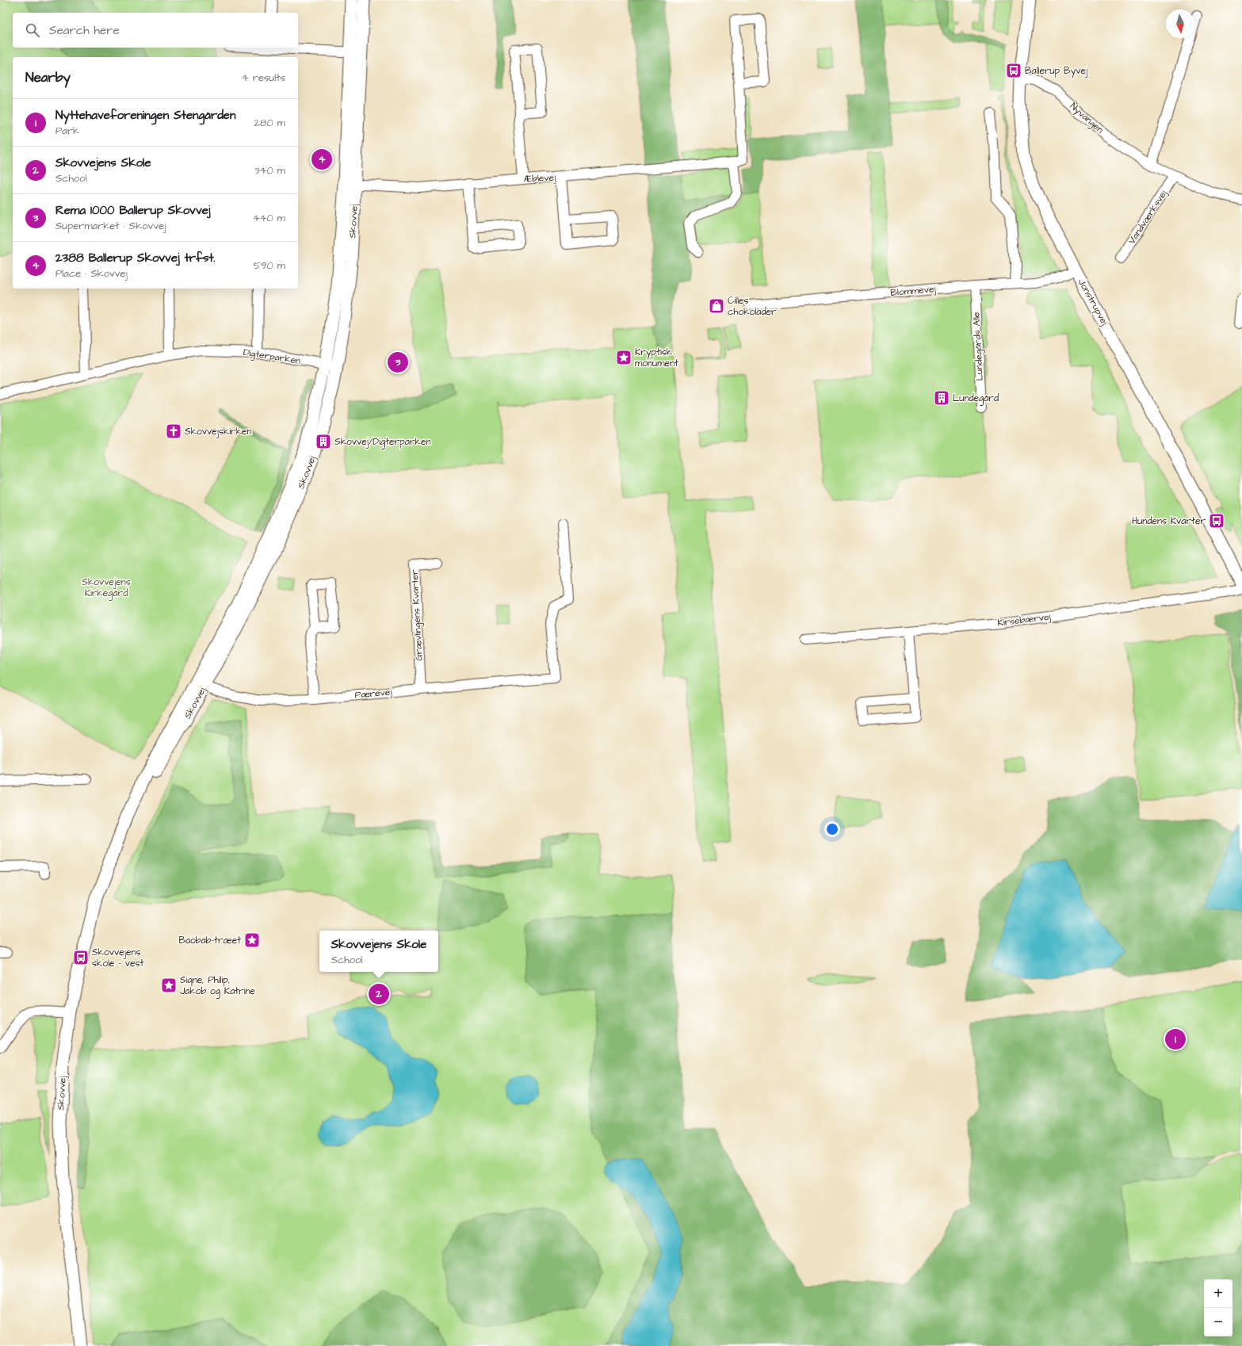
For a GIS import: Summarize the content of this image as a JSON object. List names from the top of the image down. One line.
{"streets":{"street":["Nyvangen","Æblevej","Vandværksvej","Skovvej","Blommevej","Jonstrupvej","Lundegårds Alle","Digterparken","Grævlingens Kvarter","Kirsebærvej","Pærevej"]},"crossings":[["Nyvangen","Vandværksvej"],["Nyvangen","Jonstrupvej"],["Æblevej","Skovvej"],["Skovvej","Digterparken"],["Skovvej","Pærevej"],["Blommevej","Jonstrupvej"],["Blommevej","Lundegårds Alle"],["Grævlingens Kvarter","Pærevej"]],"parks":["Skovvejens Kirkegård"],"places":{"bus stop":["Ballerup Byvej","Hundens Kvarter","Skovvejens skole - vest"],"shop":["Cilles chokolader"],"place":["Kryptisk monument","Baobab-træet","Signe, Philip, Jakob og Katrine"],"building":["Lundegård","Skovvej/Digterparken"],"church":["Skovvejskirken"]},"north":"bottom","page":{"search":"Search here","heading":["Nearby","4 results"],"list":[{"mark":"1","name":"Nyttehaveforeningen Stengården","note":"Park","value":"280 m"},{"mark":"2","name":"Skovvejens Skole","note":"School","value":"340 m"},{"mark":"3","name":"Rema 1000 Ballerup Skovvej","note":"Supermarket · Skovvej","value":"440 m"},{"mark":"4","name":"2388 Ballerup Skovvej trfst.","note":"Place · Skovvej","value":"590 m"}],"pins":["4","3","2","1"],"popup":["Skovvejens Skole","School"],"map_buttons":["+","−"]}}
